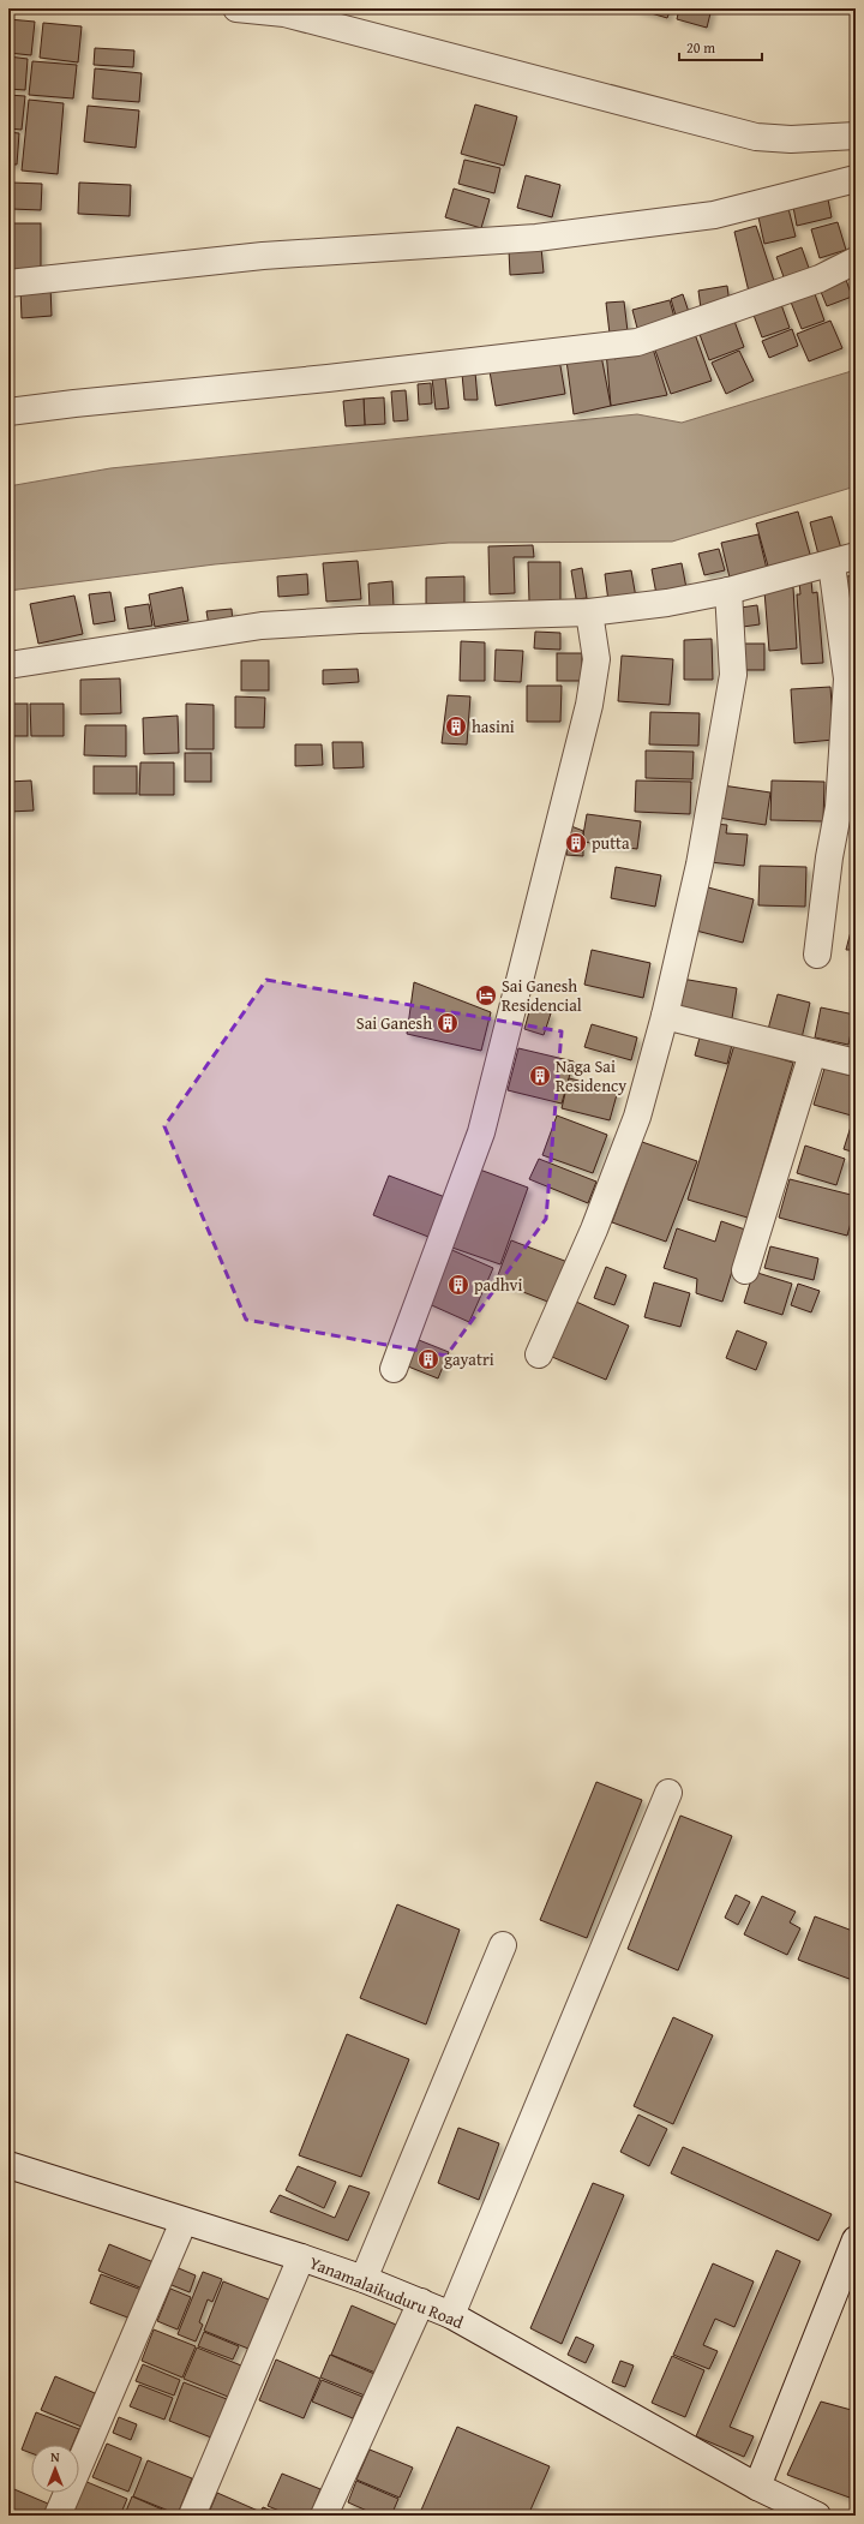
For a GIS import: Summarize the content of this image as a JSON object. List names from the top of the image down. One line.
{"streets":{"street":["Yanamalaikuduru Road"]},"places":{"building":["hasini","putta","Sai Ganesh","Naga Sai Residency","padhvi","gayatri"],"hotel":["Sai Ganesh Residencial"]},"scale_bar":"20 m","north":"top"}
